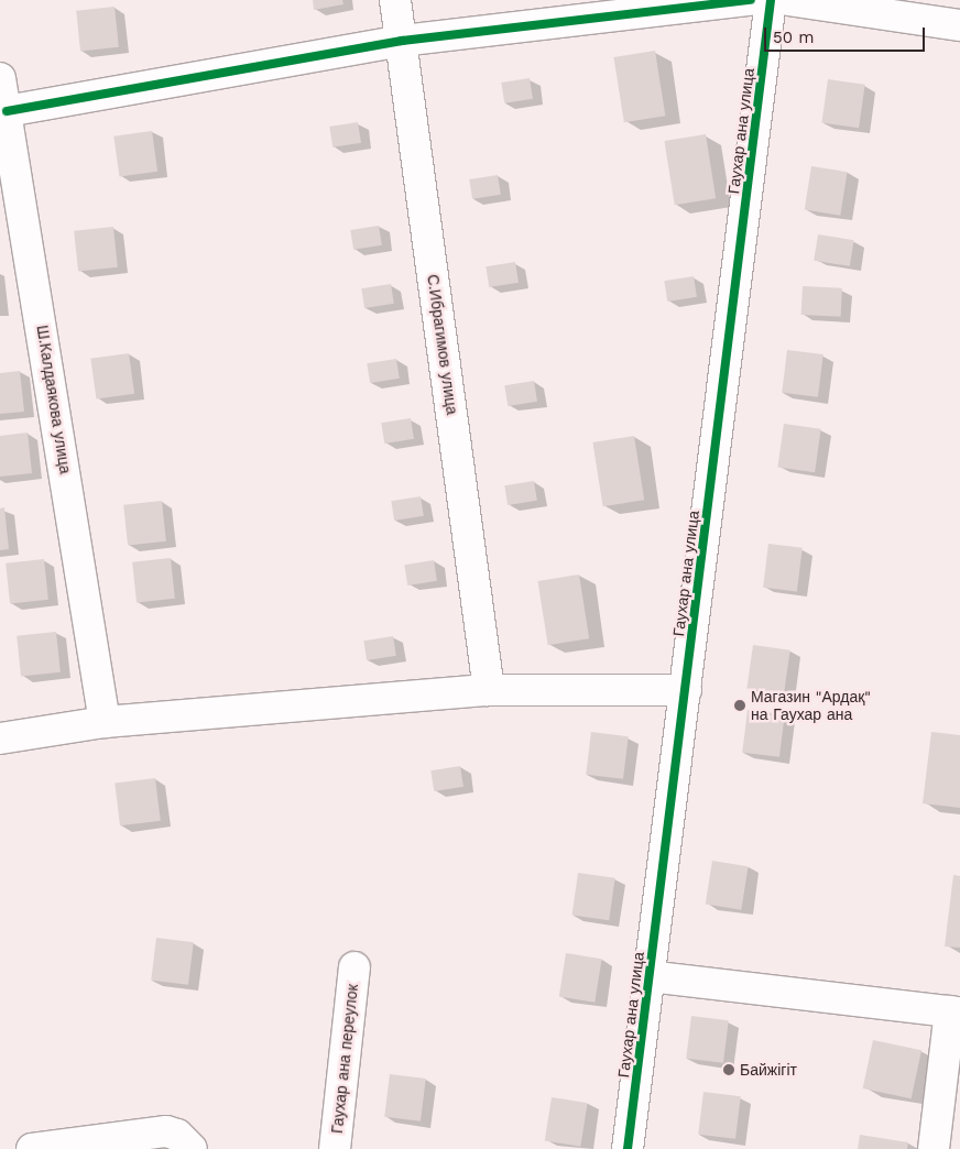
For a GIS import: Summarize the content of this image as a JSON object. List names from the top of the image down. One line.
{"streets":{"street":["Гаухар ана улица","С.Ибрагимов улица","Ш.Калдаякова улица","Гаухар ана переулок"]},"places":["Магазин \"Ардақ\" на Гаухар ана","Байжігіт"],"scale_bar":"50 m"}
